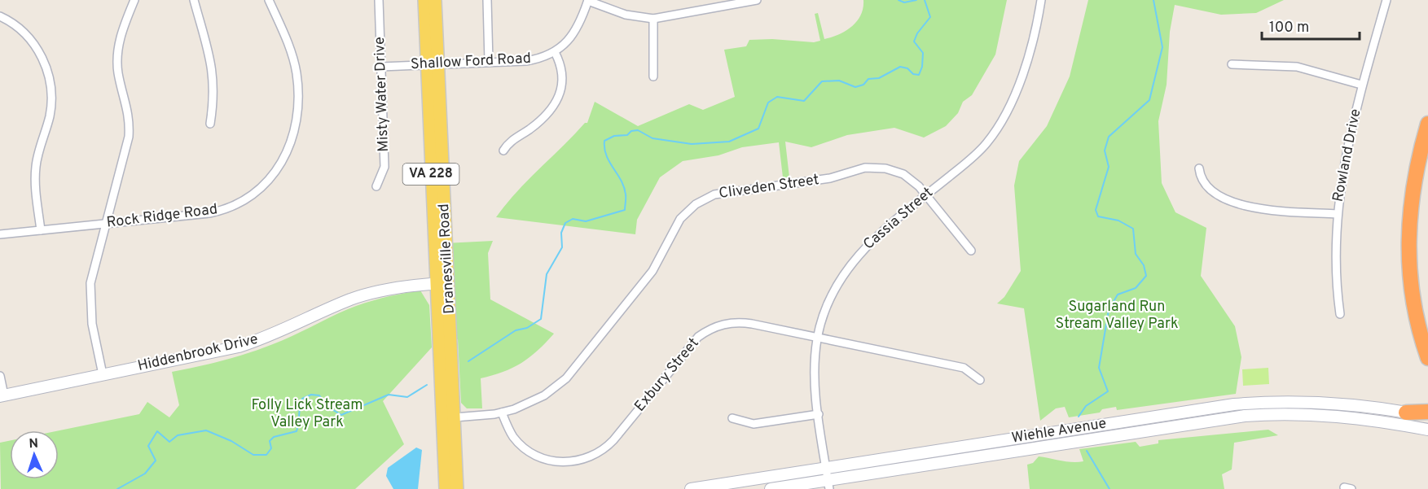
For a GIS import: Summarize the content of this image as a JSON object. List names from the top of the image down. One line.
{"streets":{"main road":["VA 228","Dranesville Road","Hiddenbrook Drive","Wiehle Avenue"],"street":["Shallow Ford Road","Misty Water Drive","Rowland Drive","Cliveden Street","Rock Ridge Road","Cassia Street","Exbury Street"]},"crossings":[["Shallow Ford Road","Misty Water Drive"],["Shallow Ford Road","Dranesville Road"],["Cliveden Street","Cassia Street"],["Cliveden Street","Dranesville Road"],["Cliveden Street","Exbury Street"],["Cassia Street","Exbury Street"],["Cassia Street","Wiehle Avenue"],["Dranesville Road","Hiddenbrook Drive"]],"parks":["Sugarland Run Stream Valley Park","Folly Lick Stream Valley Park"],"scale_bar":"100 m","north":"top"}
